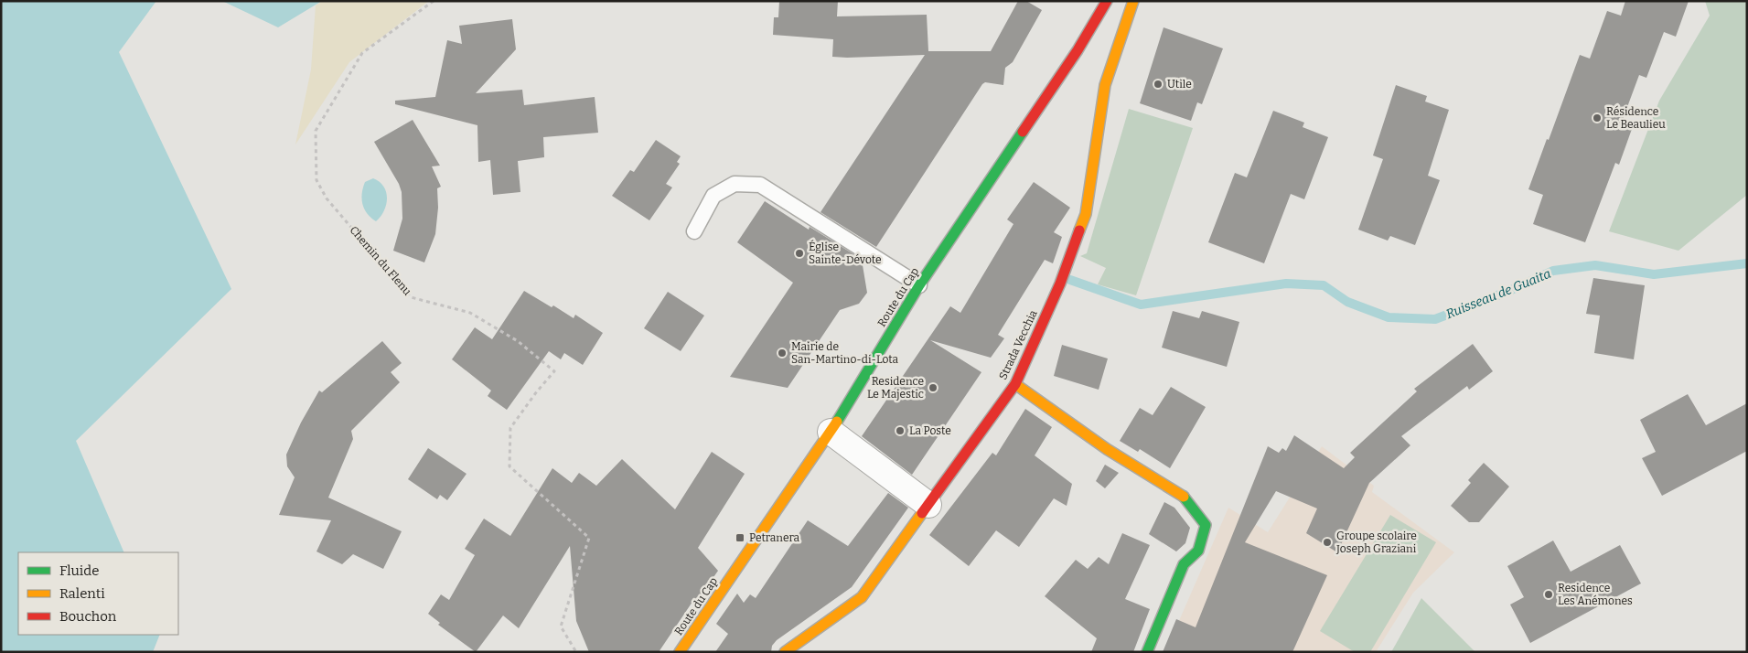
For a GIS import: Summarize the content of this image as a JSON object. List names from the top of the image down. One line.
{"streets":{"street":["Route du Cap","Strada Vecchia"],"path":["Chemin du Flenu"]},"water":["Ruisseau de Guaita"],"places":{"other":["Utile","Résidence Le Beaulieu","Église Sainte-Dévote","Mairie de San-Martino-di-Lota","Residence Le Majestic","La Poste","Groupe scolaire Joseph Graziani","Residence Les Anémones"],"transit":["Petranera"]},"legend":["Fluide","Ralenti","Bouchon"]}
